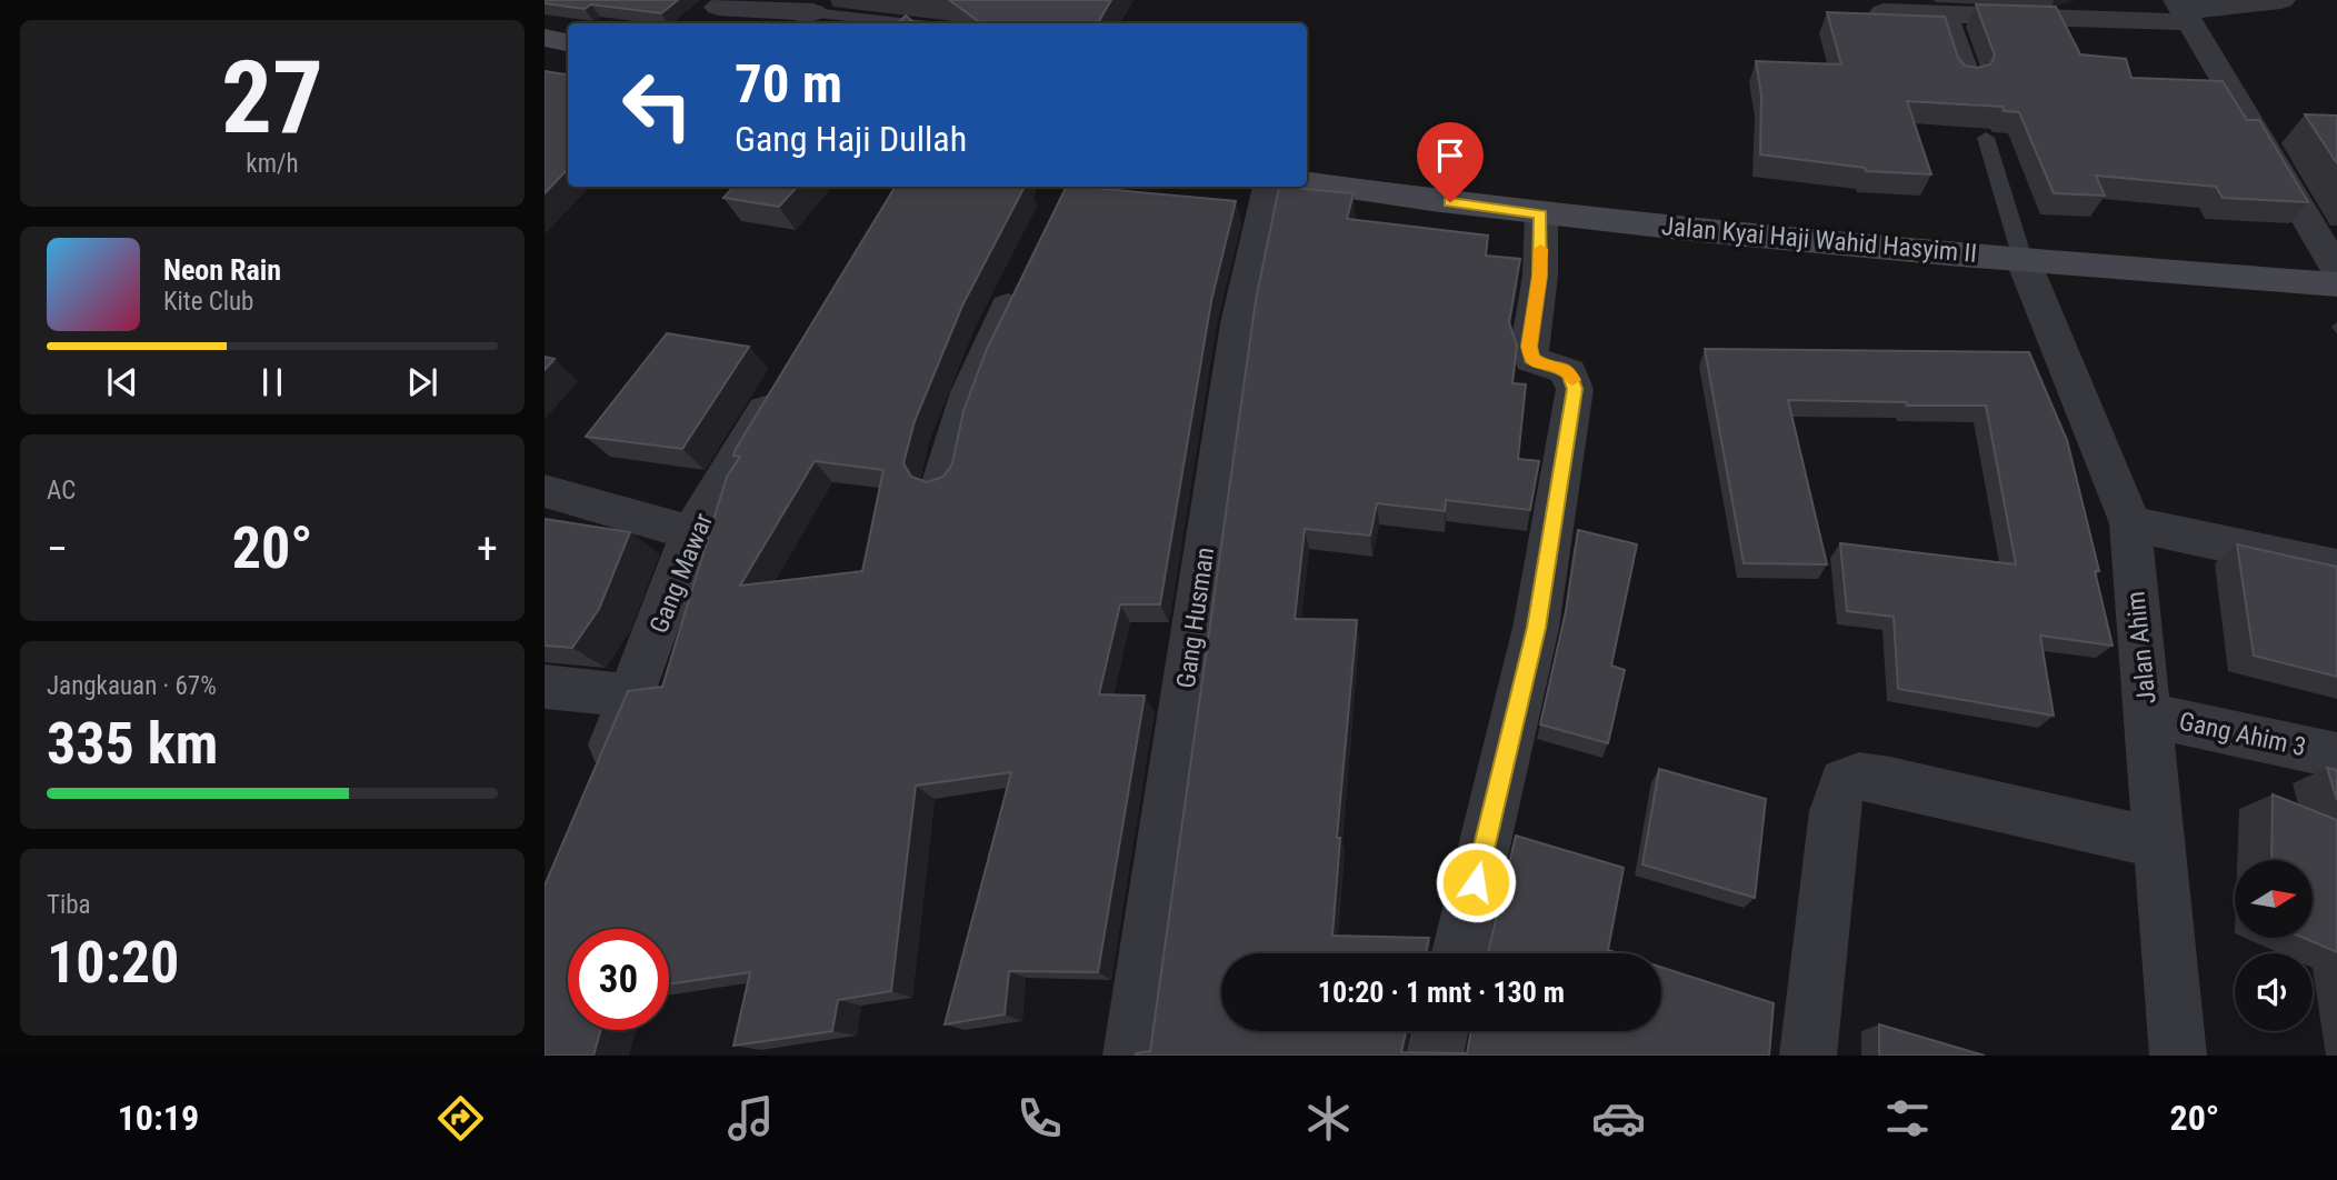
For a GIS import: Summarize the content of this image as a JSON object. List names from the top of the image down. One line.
{"streets":{"street":["Jalan Kyai Haji Wahid Hasyim II","Gang Mawar","Gang Husman","Jalan Ahim","Gang Ahim 3"]},"crossings":[["Jalan Kyai Haji Wahid Hasyim II","Jalan Ahim"],["Jalan Ahim","Gang Ahim 3"]],"north":"right","page":{"tile":[["27","km/h"],"AC",["Jangkauan · 67%","335 km"],["Tiba","10:20"]],"turn":["70 m","Gang Haji Dullah"],"song":["Neon Rain","Kite Club"],"heat":["−","20°","+"],"limit":"30","trip":"10:20 · 1 mnt · 130 m","tabs":["10:19","20°"]}}
